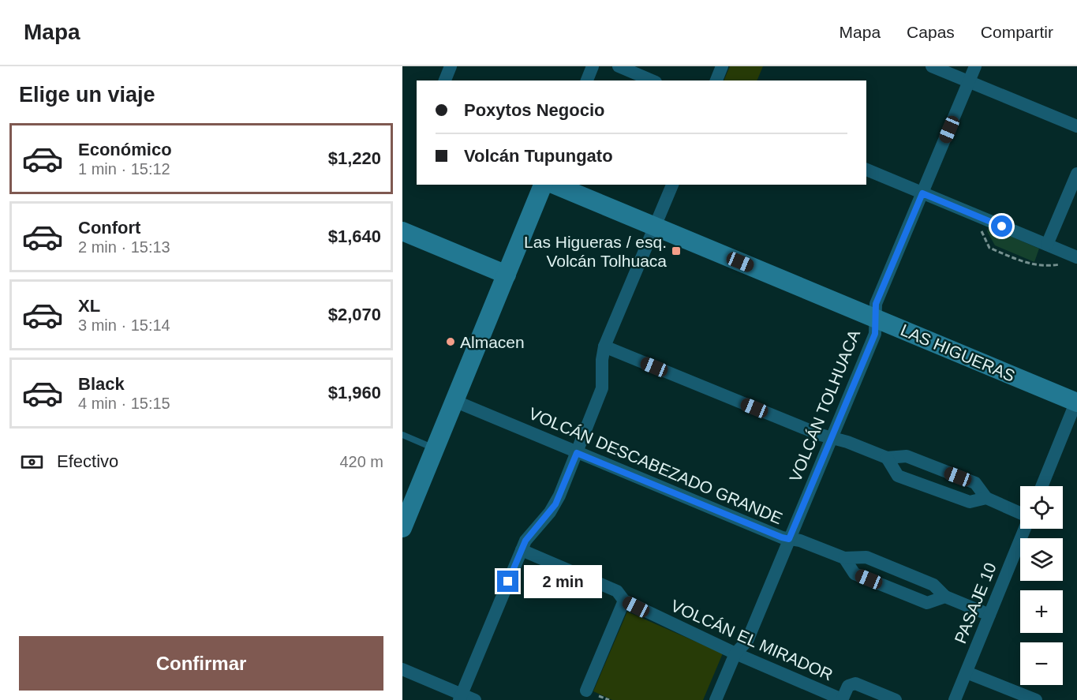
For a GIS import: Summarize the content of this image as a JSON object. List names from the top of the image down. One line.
{"streets":{"street":["LAS HIGUERAS","VOLCÁN TOLHUACA","VOLCÁN DESCABEZADO GRANDE","PASAJE 10","VOLCÁN EL MIRADOR"]},"crossings":[["LAS HIGUERAS","VOLCÁN TOLHUACA"],["VOLCÁN TOLHUACA","VOLCÁN DESCABEZADO GRANDE"],["VOLCÁN TOLHUACA","VOLCÁN EL MIRADOR"],["VOLCÁN DESCABEZADO GRANDE","PASAJE 10"]],"places":{"transit":["Las Higueras / esq. Volcán Tolhuaca"],"other":["Almacen"]},"page":{"header":"Mapa","nav":["Mapa","Capas","Compartir"],"heading":"Elige un viaje","banner":["Poxytos Negocio","Volcán Tupungato"],"list":[{"name":"Económico","note":"1 min · 15:12","value":"$1,220"},{"name":"Confort","note":"2 min · 15:13","value":"$1,640"},{"name":"XL","note":"3 min · 15:14","value":"$2,070"},{"name":"Black","note":"4 min · 15:15","value":"$1,960"}],"pay":["Efectivo","420 m"],"map_buttons":["+","−"],"bubble":"2 min","buttons":"Confirmar"}}
